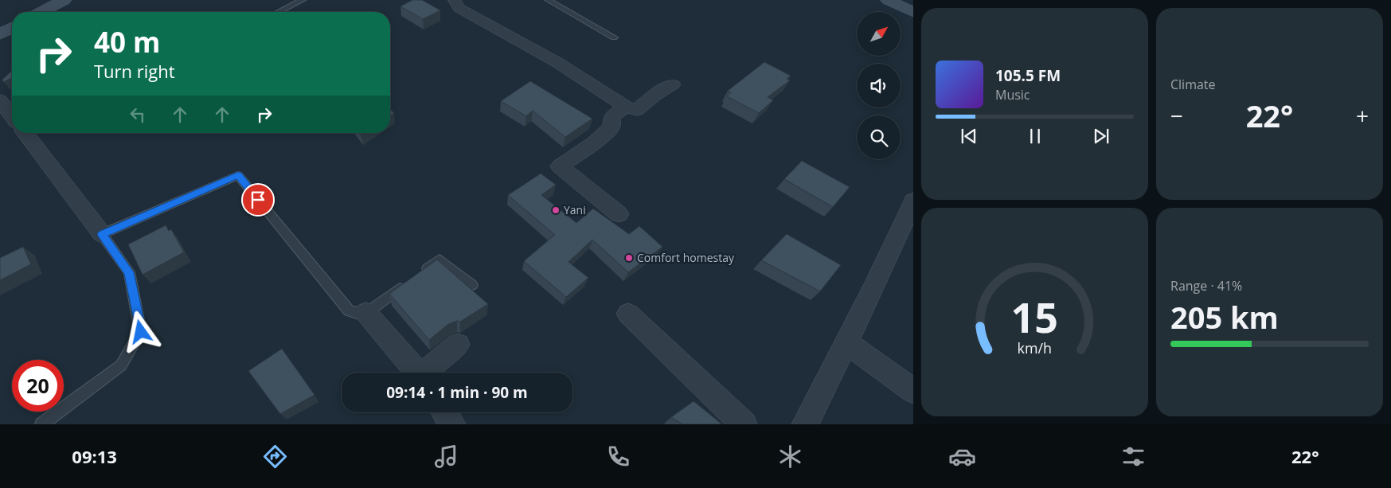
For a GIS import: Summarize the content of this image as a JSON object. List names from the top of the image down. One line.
{"places":["Yani","Comfort homestay"],"north":"top right","page":{"tile":["Climate",["Range · 41%","205 km"]],"turn":["40 m","Turn right"],"song":["105.5 FM","Music"],"heat":["−","22°","+"],"limit":"20","trip":"09:14 · 1 min · 90 m","tabs":["09:13","22°"],"gauge":["15","km/h"]}}
